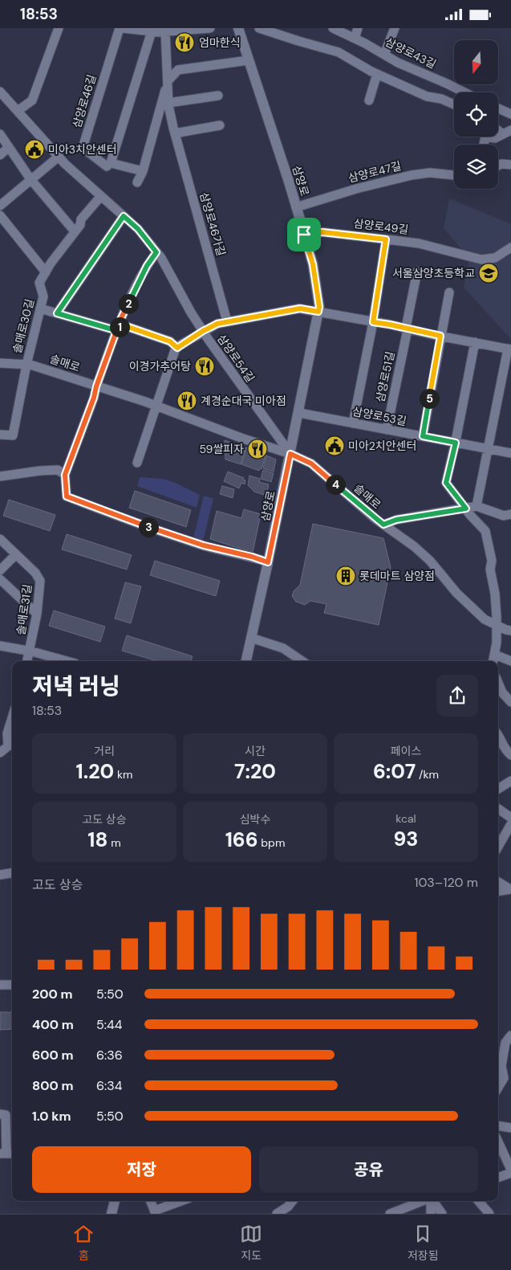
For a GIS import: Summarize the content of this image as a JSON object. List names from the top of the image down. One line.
{"streets":{"main road":["삼양로"],"street":["삼양로43길","삼양로46길","삼양로47길","삼양로46가길","삼양로49길","솔매로30길","삼양로54길","솔매로","삼양로51길","삼양로53길","솔매로31길"]},"crossings":[["삼양로46길","삼양로46가길"],["삼양로47길","삼양로"],["삼양로","삼양로49길"],["삼양로","삼양로54길"],["삼양로","솔매로"],["삼양로","삼양로53길"],["삼양로49길","삼양로51길"],["솔매로30길","삼양로54길"],["솔매로30길","솔매로"],["삼양로54길","솔매로"],["삼양로51길","삼양로53길"]],"places":{"restaurant":["엄마한식","이경가추어탕","계경순대국 미아점","59쌀피자"],"public building":["미아3치안센터","미아2치안센터"],"school or university":["서울삼양초등학교"],"building":["롯데마트 삼양점"]},"north":"bottom","page":{"status":"18:53","pins":["2","1","5","4","3"],"heading":["저녁 러닝","18:53"],"stats":[["거리","1.20 km"],["시간","7:20"],["페이스","6:07 /km"],["고도 상승","18 m"],["심박수","166 bpm"],["kcal","93"]],"chart":["고도 상승","103–120 m"],"list":[{"name":"200 m","note":"5:50"},{"name":"400 m","note":"5:44"},{"name":"600 m","note":"6:36"},{"name":"800 m","note":"6:34"},{"name":"1.0 km","note":"5:50"}],"buttons":["저장","공유"],"tabs":["홈","지도","저장됨"]}}
